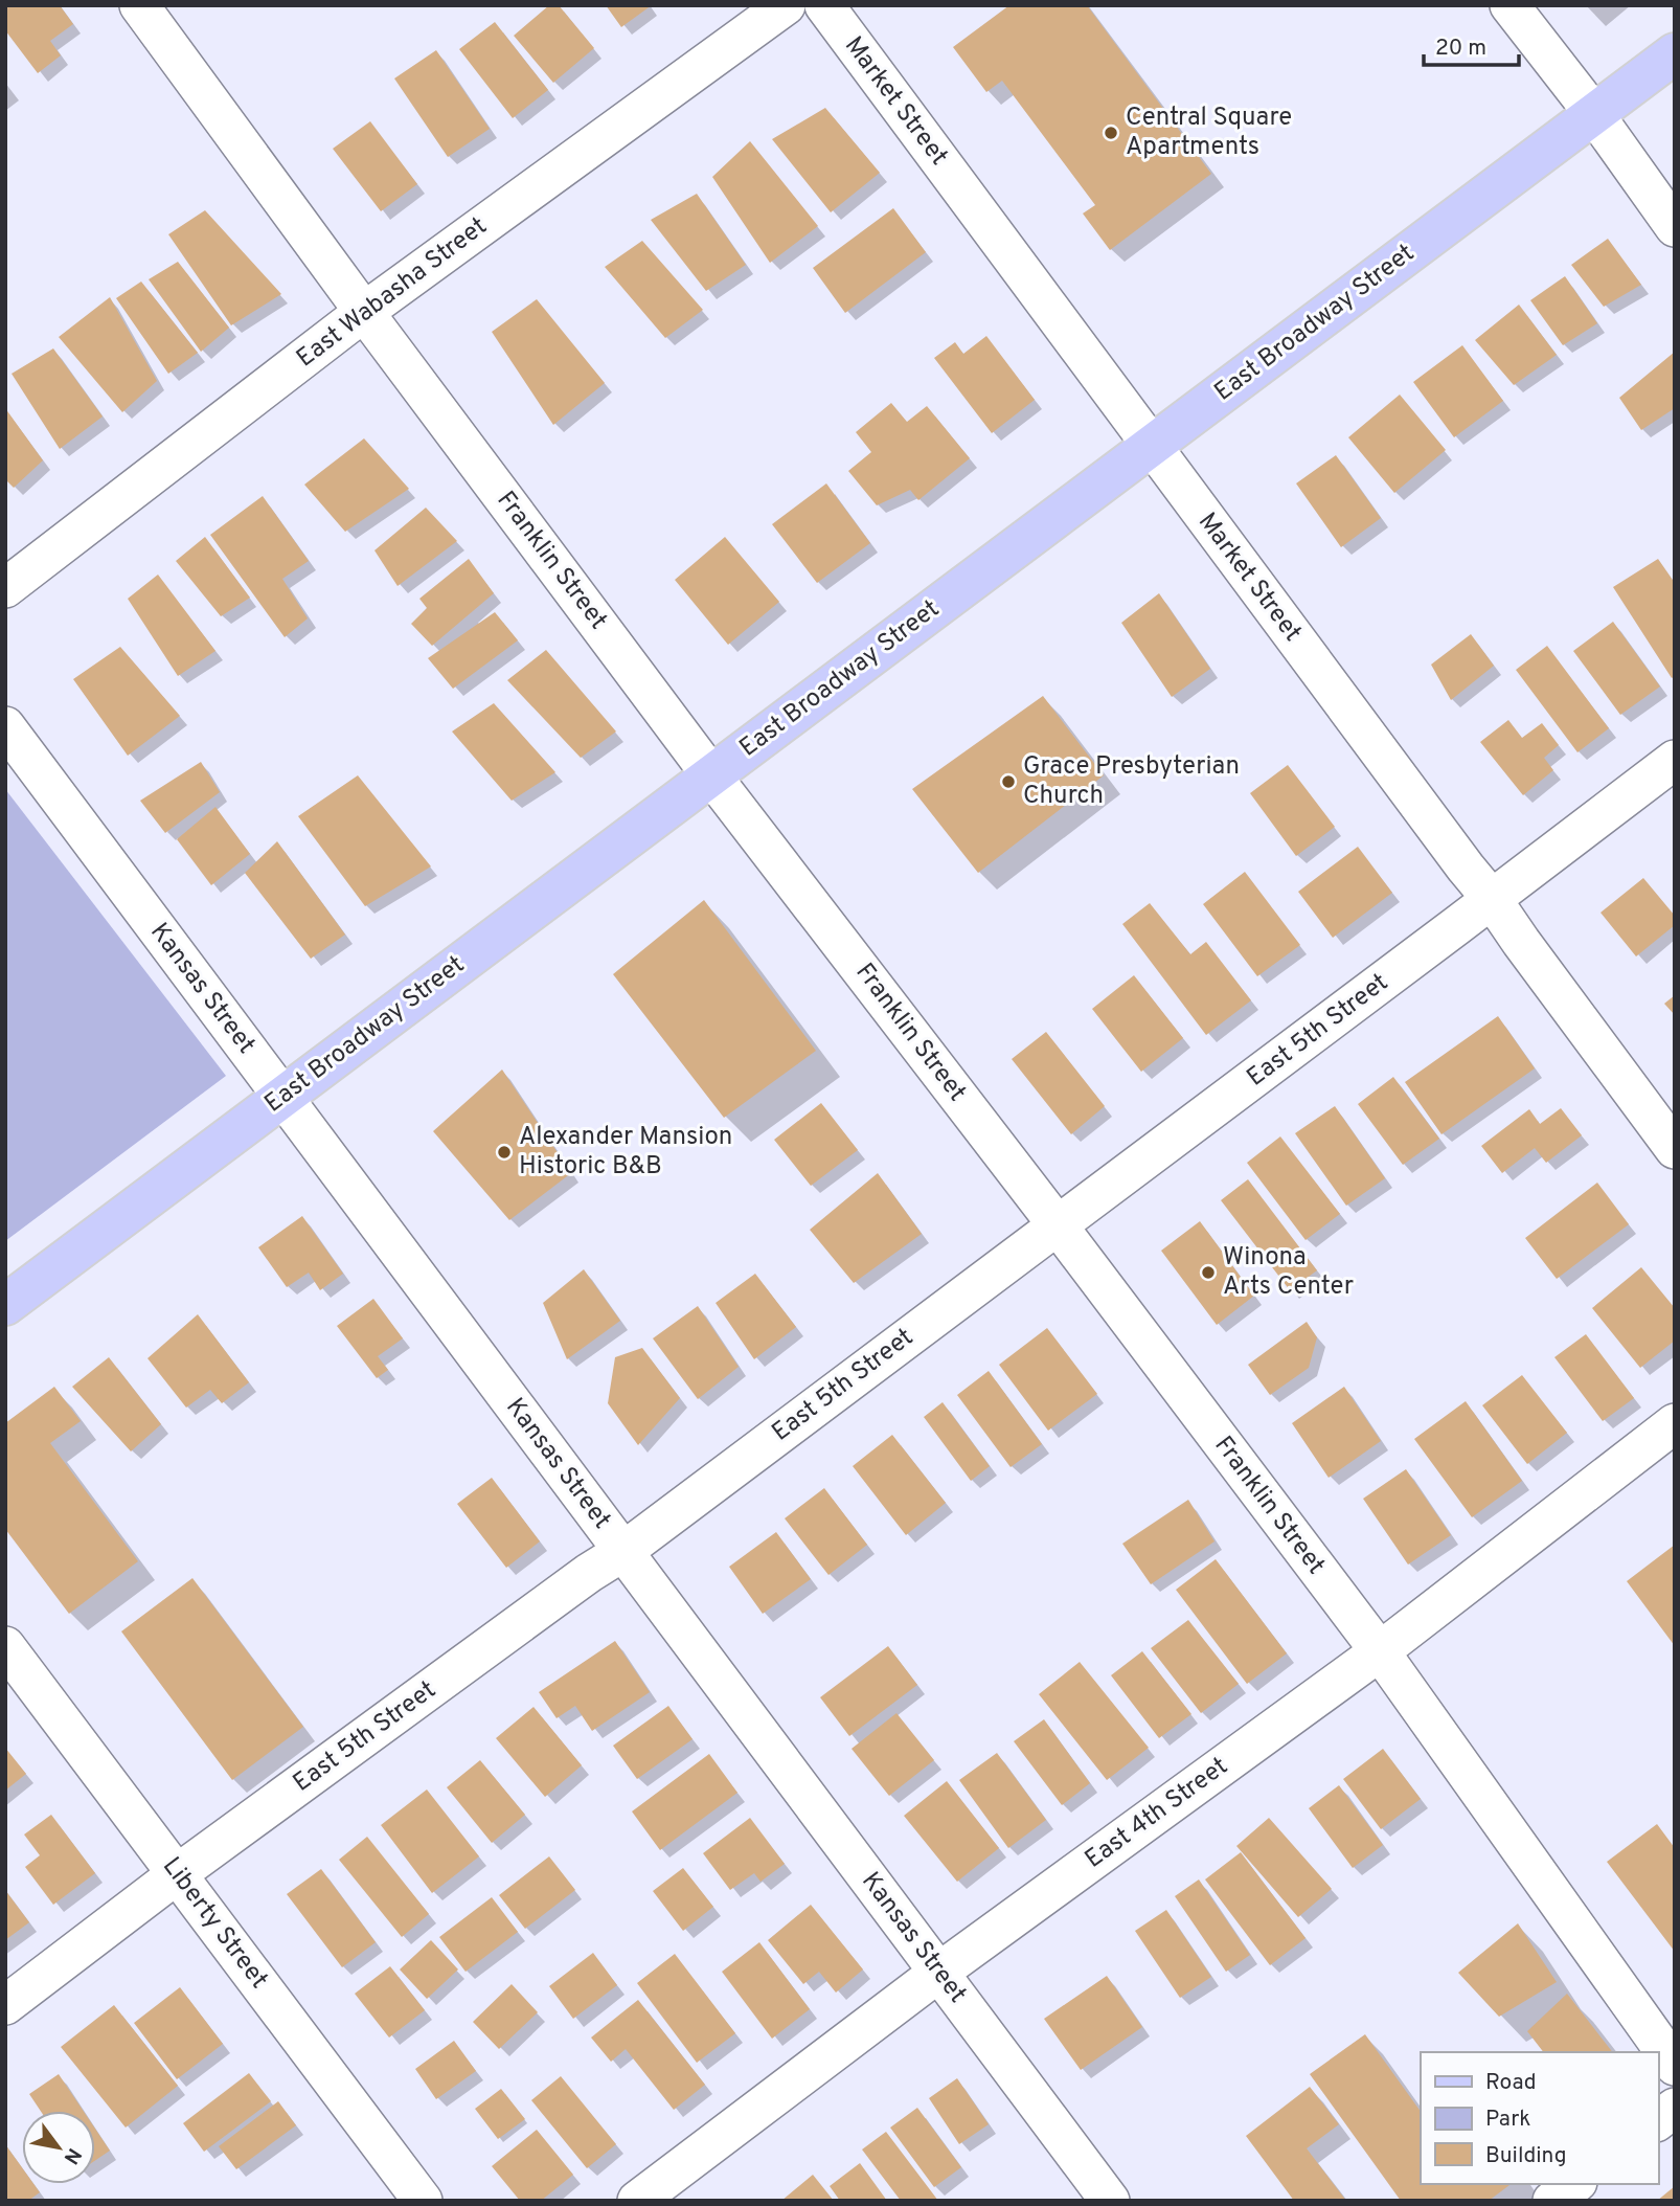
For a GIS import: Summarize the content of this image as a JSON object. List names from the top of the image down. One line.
{"streets":{"main road":["East Broadway Street"],"street":["Market Street","East Wabasha Street","Franklin Street","Kansas Street","East 5th Street","East 4th Street","Liberty Street"]},"crossings":[["Market Street","East Broadway Street"],["Market Street","East 5th Street"],["East Wabasha Street","Franklin Street"],["East Broadway Street","Franklin Street"],["East Broadway Street","Kansas Street"],["Franklin Street","East 5th Street"],["Franklin Street","East 4th Street"],["Kansas Street","East 5th Street"],["Kansas Street","East 4th Street"],["East 5th Street","Liberty Street"]],"places":["Central Square Apartments","Grace Presbyterian Church","Alexander Mansion Historic B&B","Winona Arts Center"],"legend":["Road","Park","Building"],"scale_bar":"20 m","north":"bottom right"}
